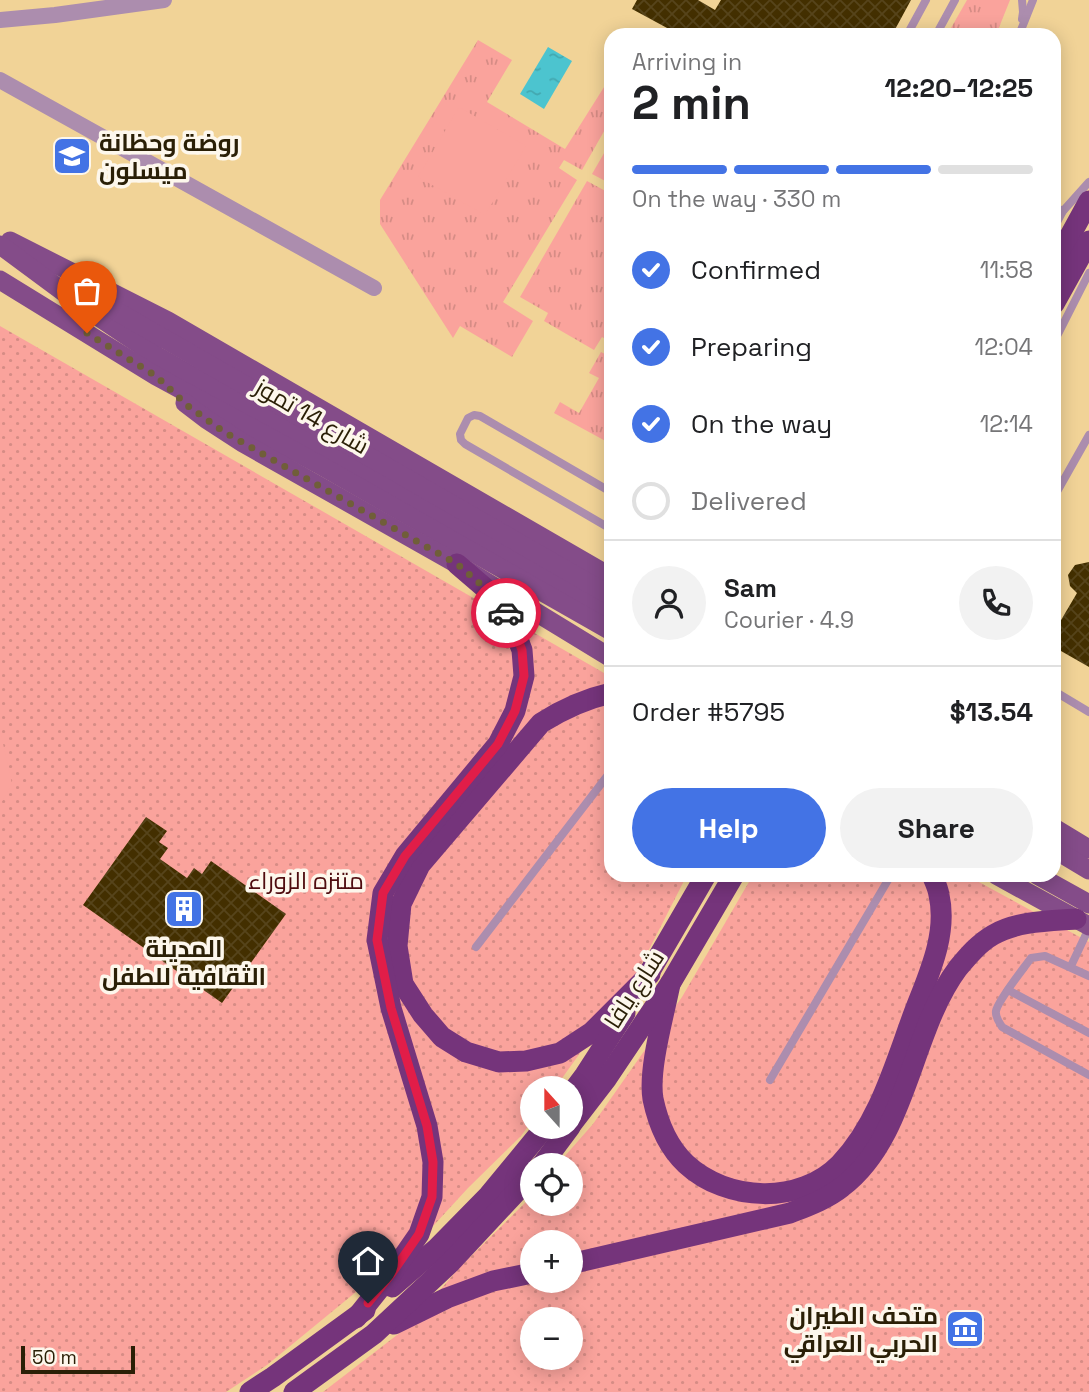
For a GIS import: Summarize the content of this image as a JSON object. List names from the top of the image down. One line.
{"streets":{"highway":["شارع يافا"],"main road":["شارع 14 تموز"]},"parks":["متنزه الزوراء"],"places":{"school or university":["روضة وحظانة ميسلون"],"building":["المدينة الثقافية للطفل"],"museum":["متحف الطيران الحربي العراقي"]},"scale_bar":"50 m","north":"top","page":{"heading":["2 min","Arriving in","12:20–12:25"],"panel":["Sam","Courier · 4.9","Order #5795","$13.54"],"bar":"On the way · 330 m","list":[["Confirmed","11:58"],["Preparing","12:04"],["On the way","12:14"],"Delivered"],"buttons":["Help","Share"],"map_buttons":["+","−"],"scale":"50 m"}}
